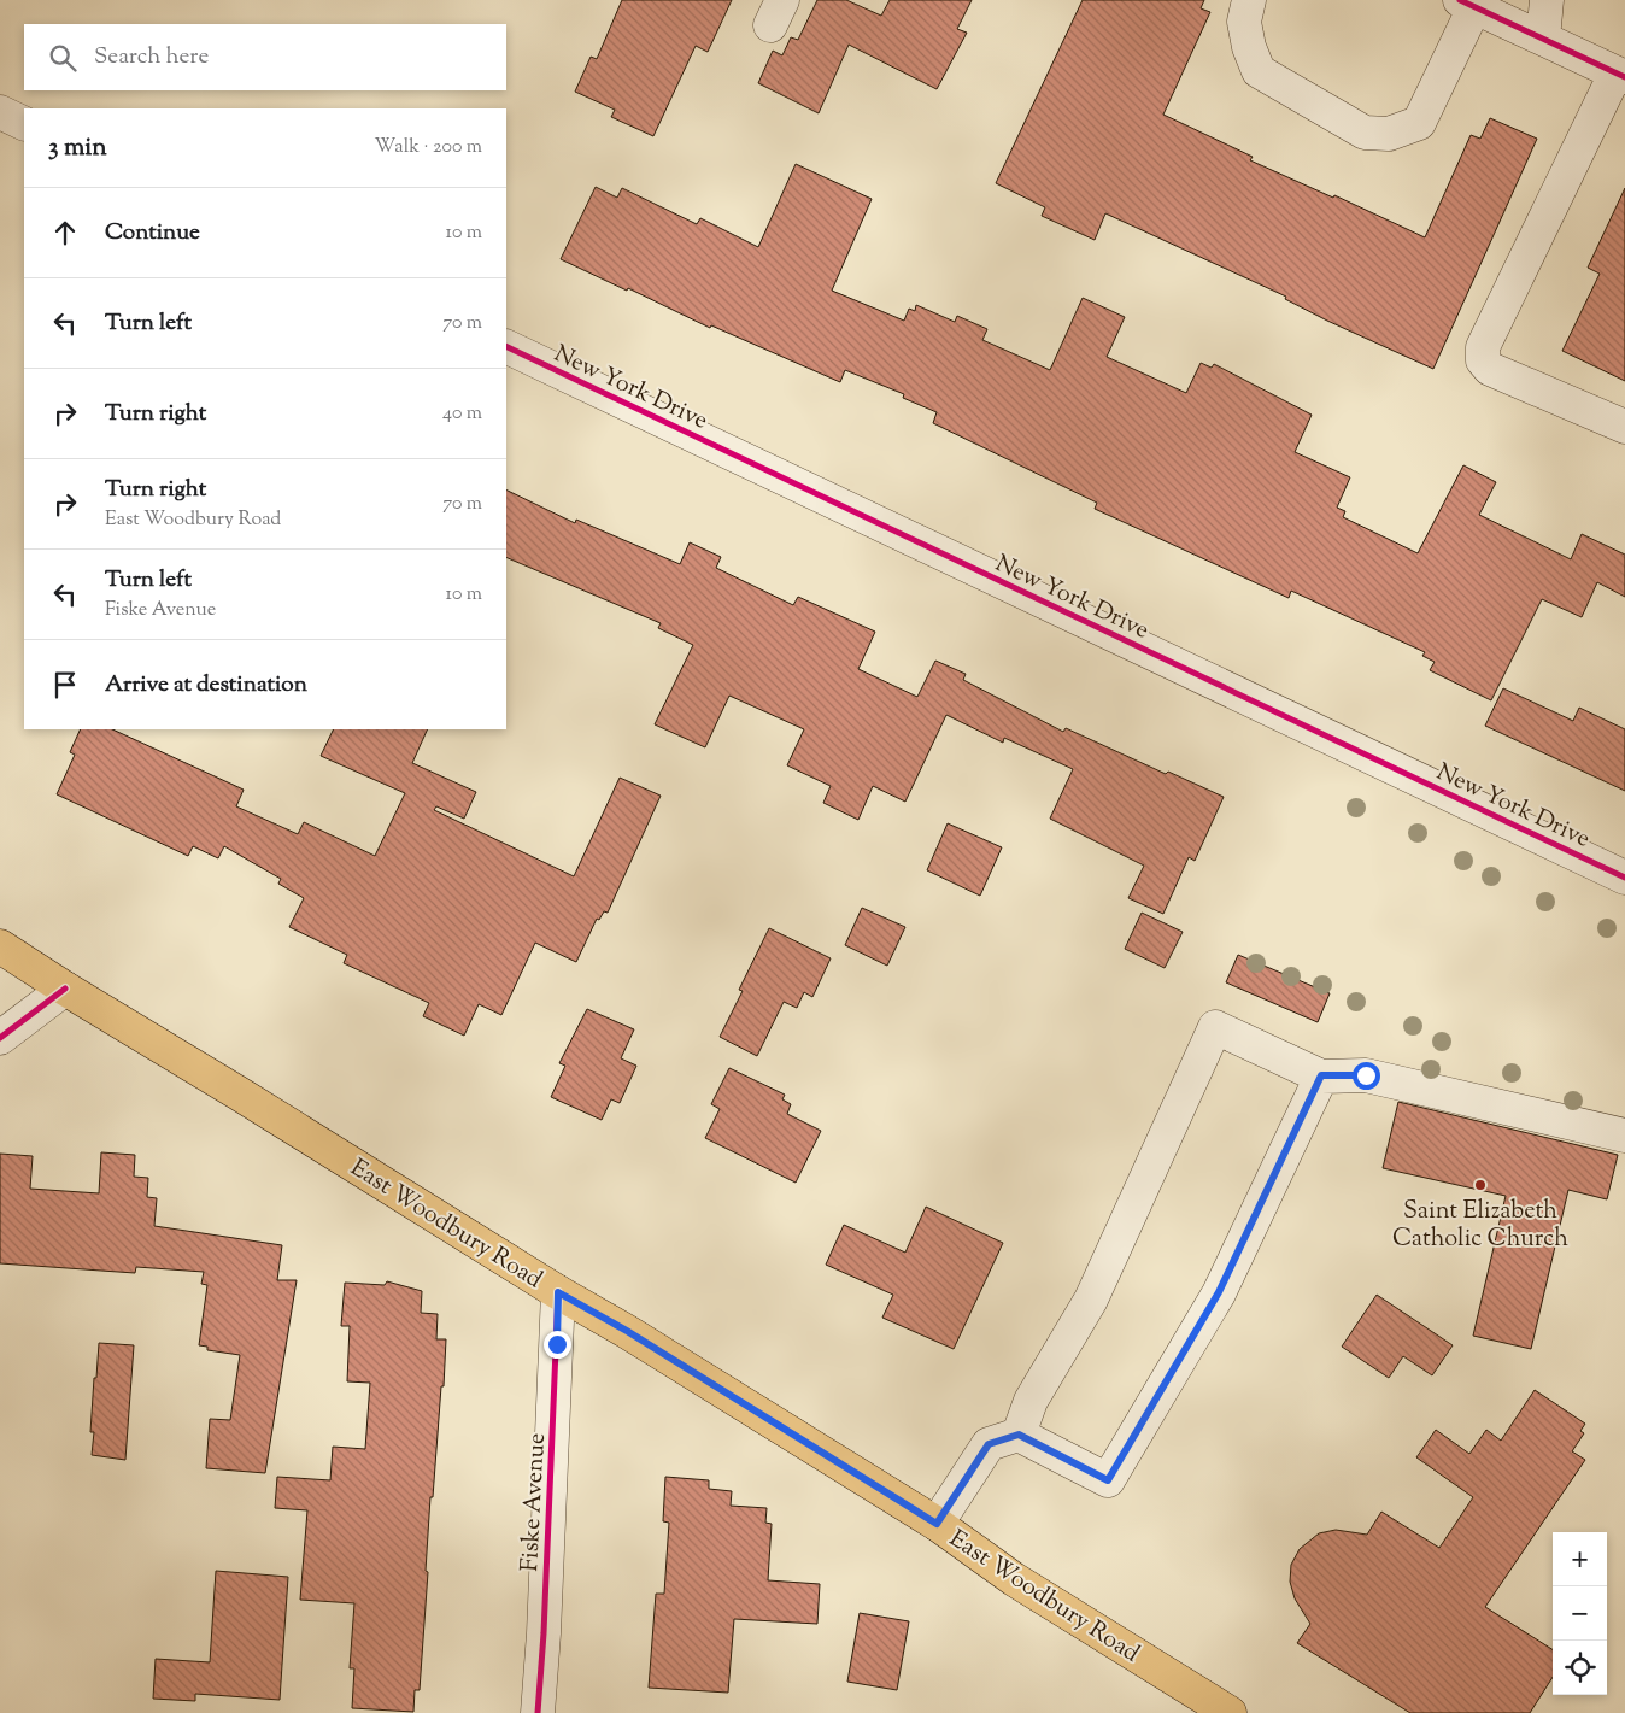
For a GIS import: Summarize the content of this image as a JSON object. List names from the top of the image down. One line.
{"streets":{"main road":["East Woodbury Road"],"street":["New York Drive","Fiske Avenue"]},"crossings":[["East Woodbury Road","Fiske Avenue"]],"places":["Saint Elizabeth Catholic Church"],"page":{"search":"Search here","heading":["3 min","Walk · 200 m"],"list":[["Continue","10 m"],["Turn left","70 m"],["Turn right","40 m"],["Turn right","East Woodbury Road","70 m"],["Turn left","Fiske Avenue","10 m"],"Arrive at destination"],"map_buttons":["+","−"]}}
